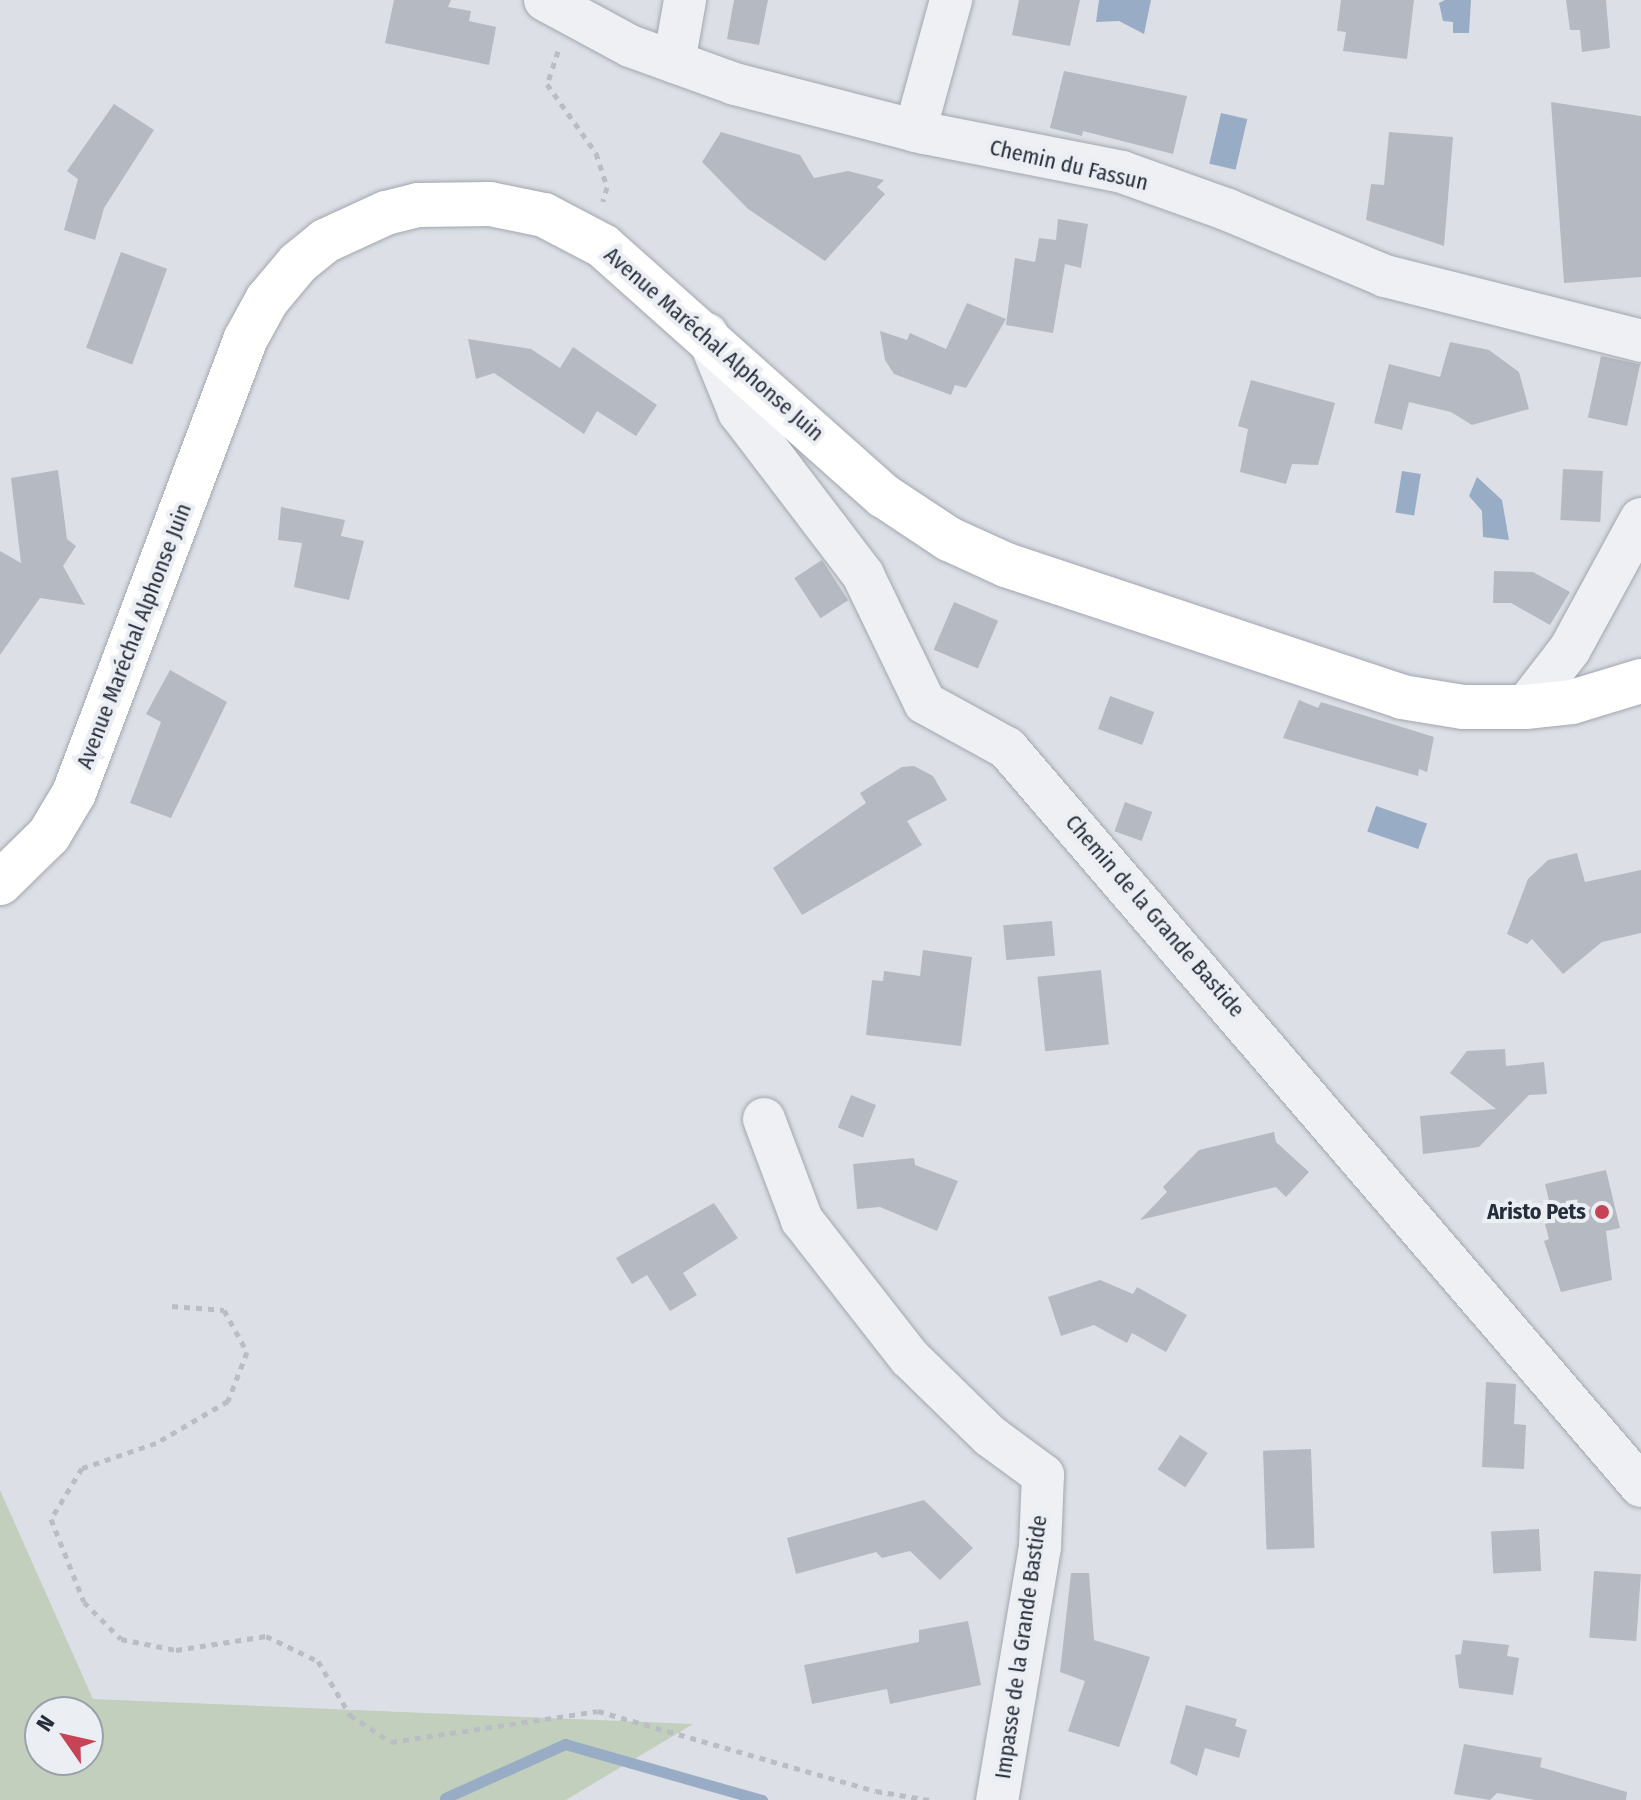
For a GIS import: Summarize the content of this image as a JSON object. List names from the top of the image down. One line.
{"streets":{"main road":["Avenue Maréchal Alphonse Juin"],"street":["Chemin du Fassun","Chemin de la Grande Bastide","Impasse de la Grande Bastide"]},"crossings":[["Avenue Maréchal Alphonse Juin","Chemin de la Grande Bastide"]],"places":["Aristo Pets"],"north":"top left"}
